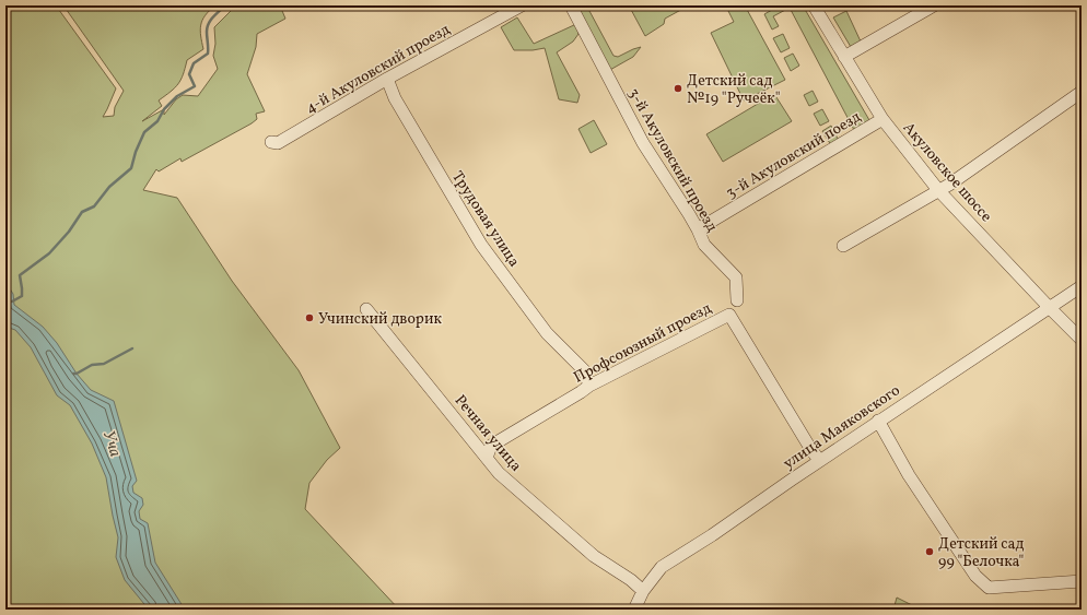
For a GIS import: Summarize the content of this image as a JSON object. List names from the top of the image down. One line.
{"streets":{"street":["4-й Акуловский проезд","3-й Акуловский поезд","3-й Акуловский проезд","Акуловское шоссе","Трудовая улица","Профсоюзный проезд","улица Маяковского","Речная улица"]},"crossings":[["4-й Акуловский проезд","Трудовая улица"],["3-й Акуловский поезд","3-й Акуловский проезд"],["3-й Акуловский поезд","Акуловское шоссе"],["Акуловское шоссе","улица Маяковского"],["Трудовая улица","Профсоюзный проезд"],["Профсоюзный проезд","улица Маяковского"],["Профсоюзный проезд","Речная улица"],["улица Маяковского","Речная улица"]],"water":["Уча"],"places":["Детский сад №19 \"Ручеёк\"","Учинский дворик","Детский сад 99 \"Белочка\""]}
